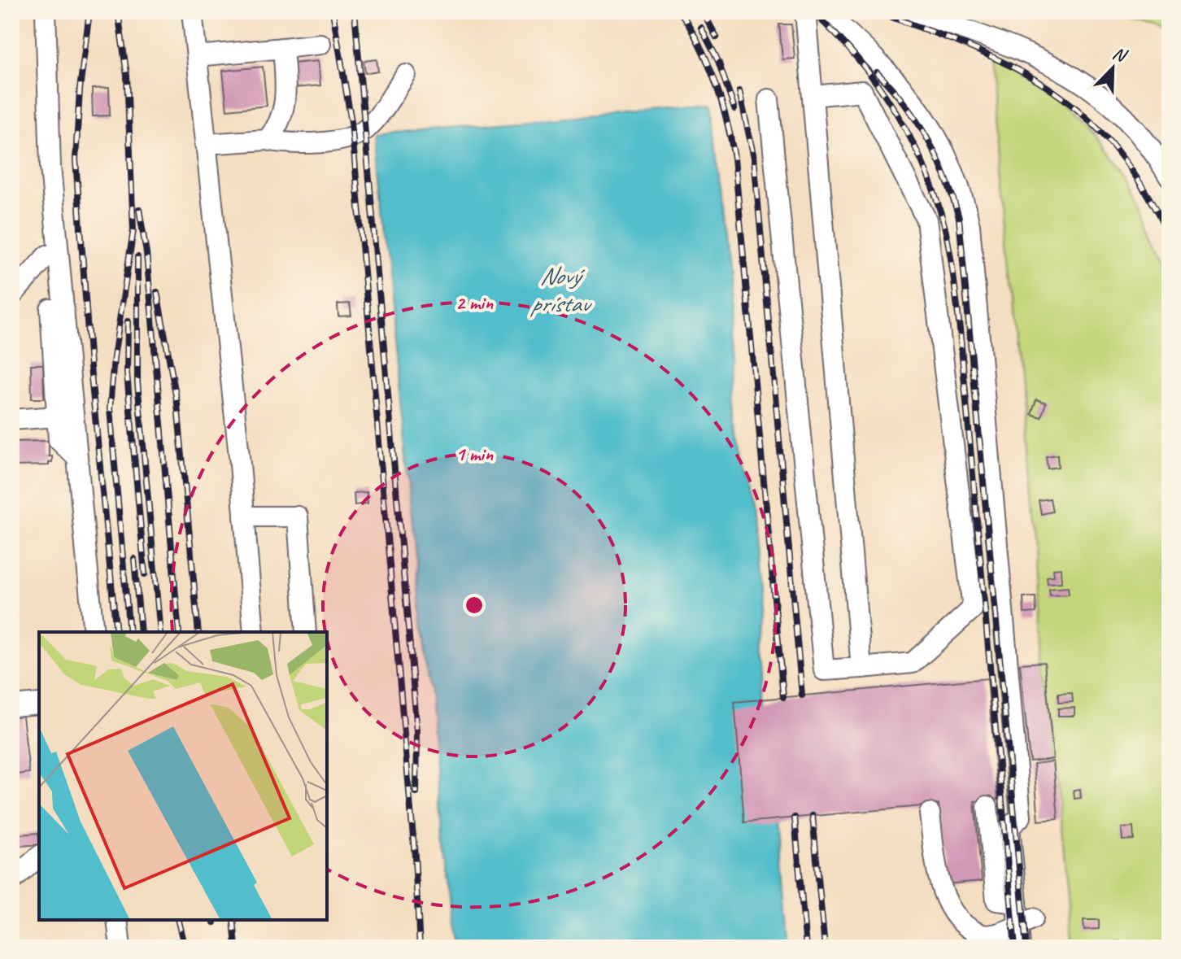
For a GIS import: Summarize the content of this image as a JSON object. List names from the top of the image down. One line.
{"water":["Nový prístav"],"north":"top right","rings":["2 min","1 min"]}
